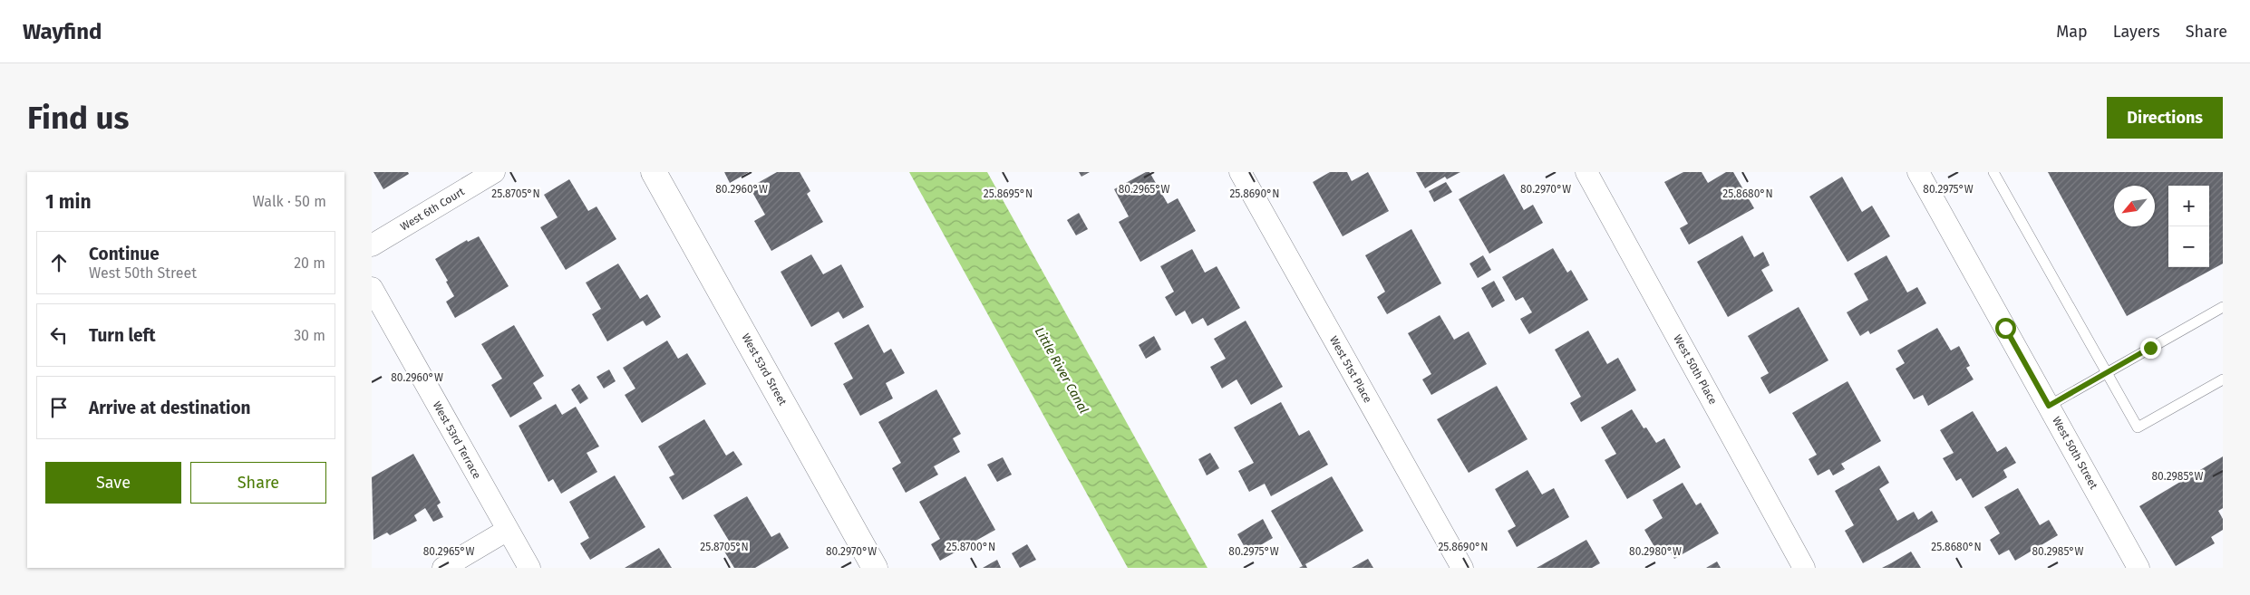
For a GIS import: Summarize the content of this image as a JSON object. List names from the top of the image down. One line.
{"streets":{"street":["West 6th Court","West 53rd Street","West 51st Place","West 50th Place","West 53rd Terrace","West 50th Street"]},"water":["Little River Canal"],"north":"bottom left","page":{"header":"Wayfind","nav":["Map","Layers","Share"],"buttons":["Directions",["Save","Share"]],"title":"Find us","heading":["1 min","Walk · 50 m"],"map_buttons":["+","−"],"list":[["Continue","West 50th Street","20 m"],["Turn left","30 m"],"Arrive at destination"]},"coordinates":["80.2960°W","80.2965°W","80.2970°W","80.2975°W","25.8705°N","25.8695°N","25.8690°N","25.8680°N","80.2985°W","25.8700°N","80.2980°W"]}
